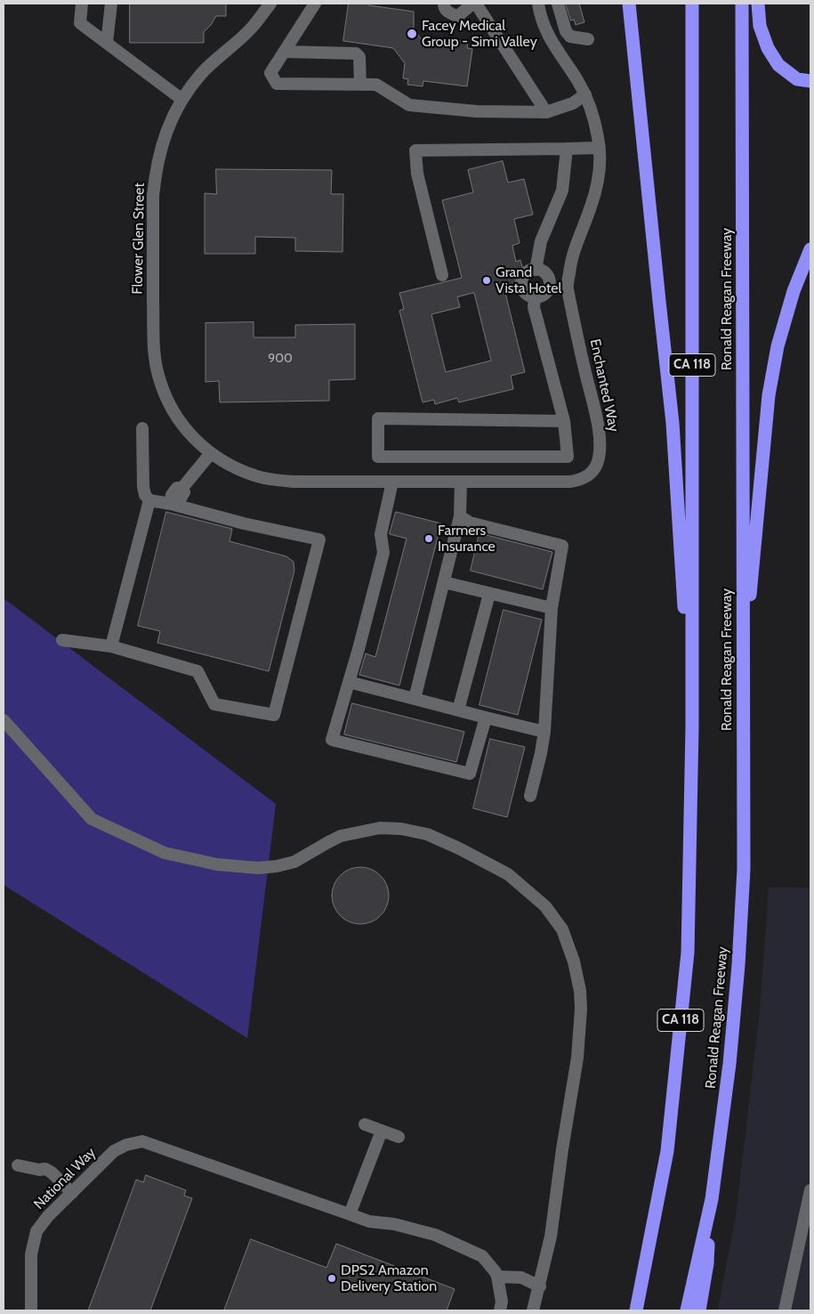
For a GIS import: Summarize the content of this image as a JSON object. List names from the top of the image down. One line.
{"streets":{"highway":["Ronald Reagan Freeway","CA 118"],"street":["Flower Glen Street","Enchanted Way","National Way"]},"crossings":[["Flower Glen Street","Enchanted Way"]],"places":["Facey Medical Group - Simi Valley","Grand Vista Hotel","Farmers Insurance","DPS2 Amazon Delivery Station"],"house_numbers":["900"]}
